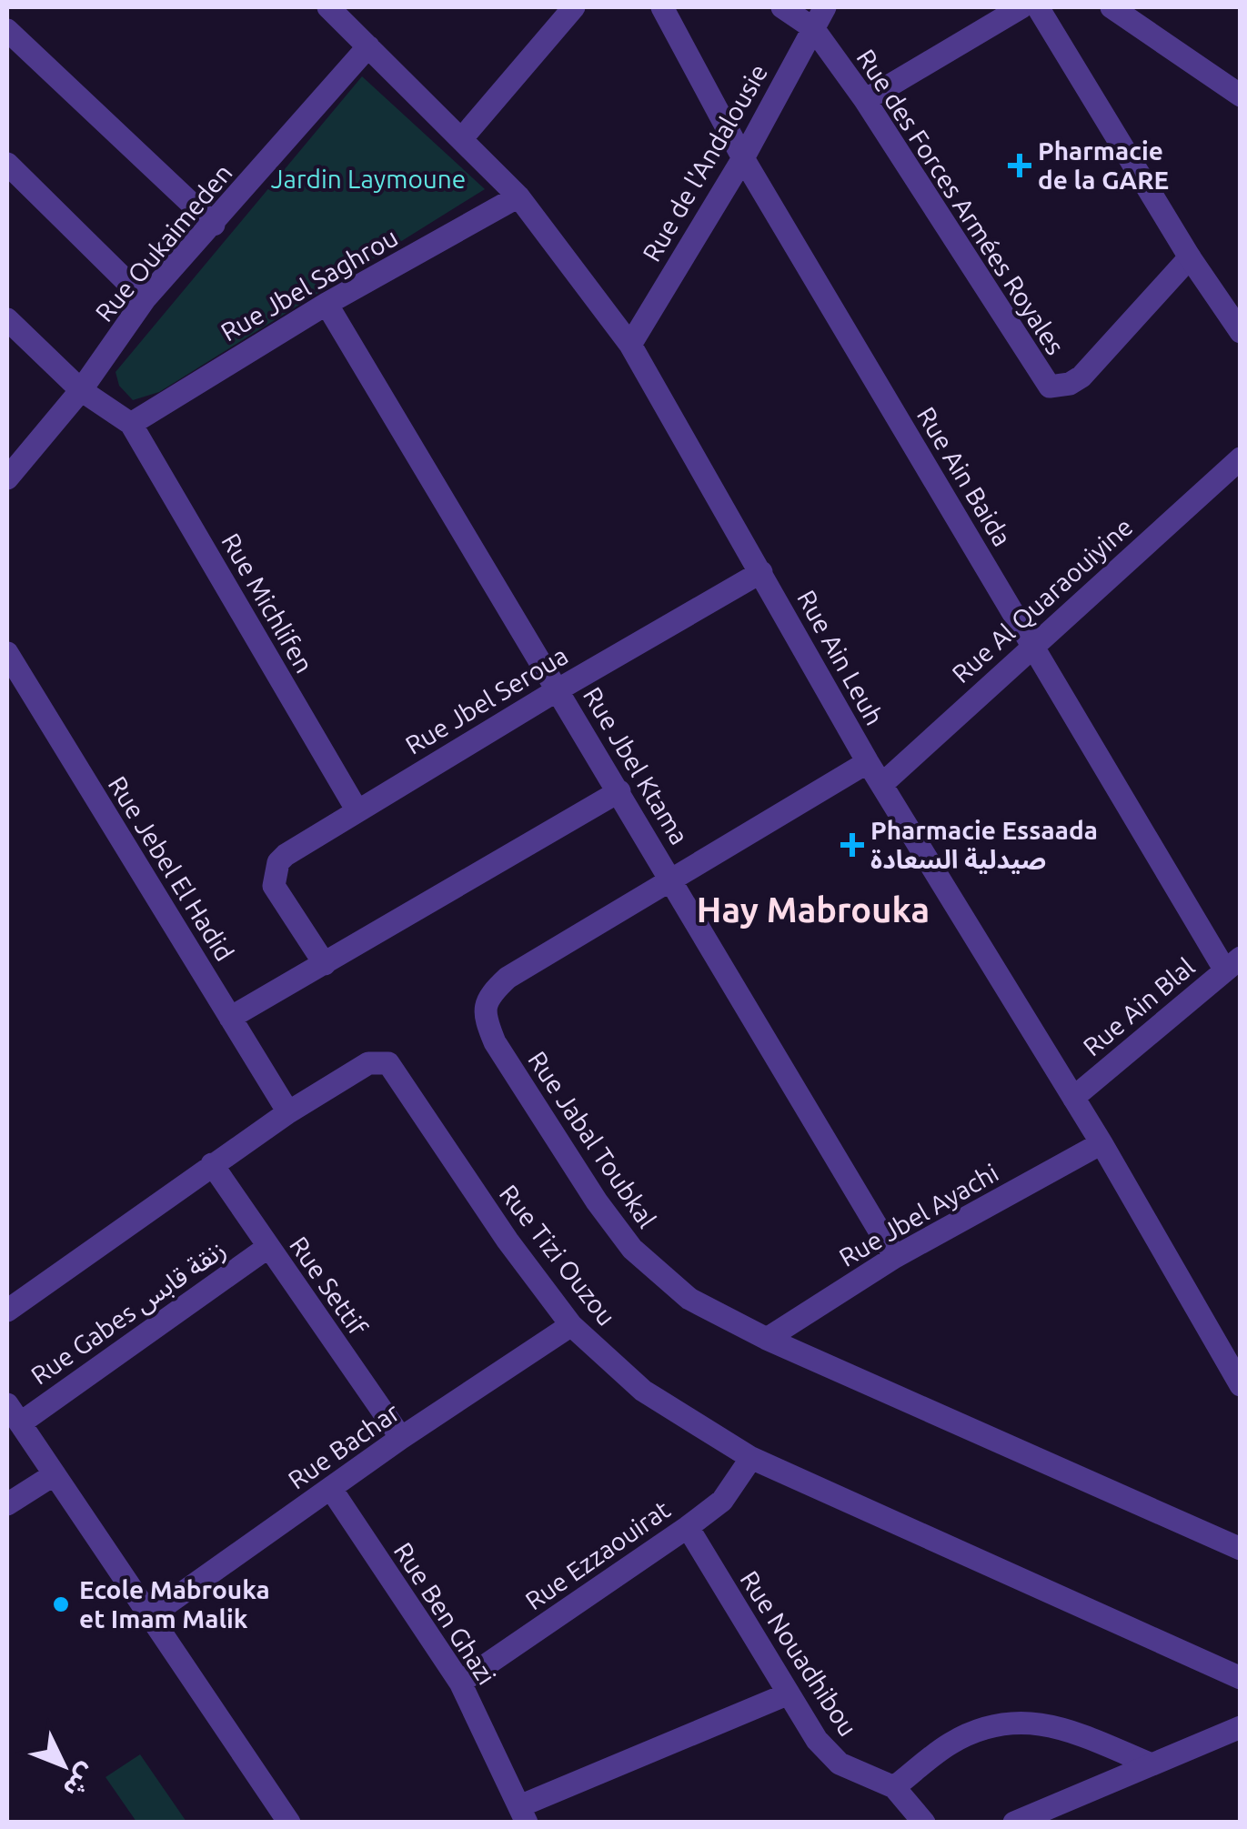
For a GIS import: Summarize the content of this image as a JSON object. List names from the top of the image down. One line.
{"streets":{"street":["Rue de l'Andalousie","Rue des Forces Armées Royales","Rue Oukaimeden","Rue Jbel Saghrou","Rue Ain Baida","Rue Al Quaraouiyine","Rue Michlifen","Rue Ain Leuh","Rue Jbel Seroua","Rue Jbel Ktama","Rue Jebel El Hadid","Rue Ain Blal","Rue Jabal Toubkal","Rue Jbel Ayachi","Rue Tizi Ouzou","Rue Settif","Rue Gabes زنقة قابس","Rue Bachar","Rue Ezzaouirat","Rue Ben Ghazi","Rue Nouadhibou"]},"crossings":[["Rue de l'Andalousie","Rue des Forces Armées Royales"],["Rue de l'Andalousie","Rue Ain Baida"],["Rue de l'Andalousie","Rue Ain Leuh"],["Rue Oukaimeden","Rue Ain Leuh"],["Rue Jbel Saghrou","Rue Michlifen"],["Rue Jbel Saghrou","Rue Ain Leuh"],["Rue Jbel Saghrou","Rue Jbel Ktama"],["Rue Ain Baida","Rue Al Quaraouiyine"],["Rue Ain Baida","Rue Ain Blal"],["Rue Al Quaraouiyine","Rue Ain Leuh"],["Rue Michlifen","Rue Jbel Seroua"],["Rue Ain Leuh","Rue Jbel Seroua"],["Rue Ain Leuh","Rue Ain Blal"],["Rue Ain Leuh","Rue Jabal Toubkal"],["Rue Ain Leuh","Rue Jbel Ayachi"],["Rue Jbel Seroua","Rue Jbel Ktama"],["Rue Jbel Ktama","Rue Jabal Toubkal"],["Rue Jbel Ktama","Rue Jbel Ayachi"],["Rue Jebel El Hadid","Rue Tizi Ouzou"],["Rue Jabal Toubkal","Rue Jbel Ayachi"],["Rue Tizi Ouzou","Rue Settif"],["Rue Tizi Ouzou","Rue Bachar"],["Rue Tizi Ouzou","Rue Ezzaouirat"],["Rue Settif","Rue Gabes زنقة قابس"],["Rue Settif","Rue Bachar"],["Rue Bachar","Rue Ben Ghazi"],["Rue Ezzaouirat","Rue Ben Ghazi"],["Rue Ezzaouirat","Rue Nouadhibou"]],"districts":["Hay Mabrouka"],"parks":["Jardin Laymoune"],"places":{"health":["Pharmacie de la GARE","Pharmacie Essaada صيدلية السعادة"],"other":["Ecole Mabrouka et Imam Malik"]},"north":"bottom right"}
